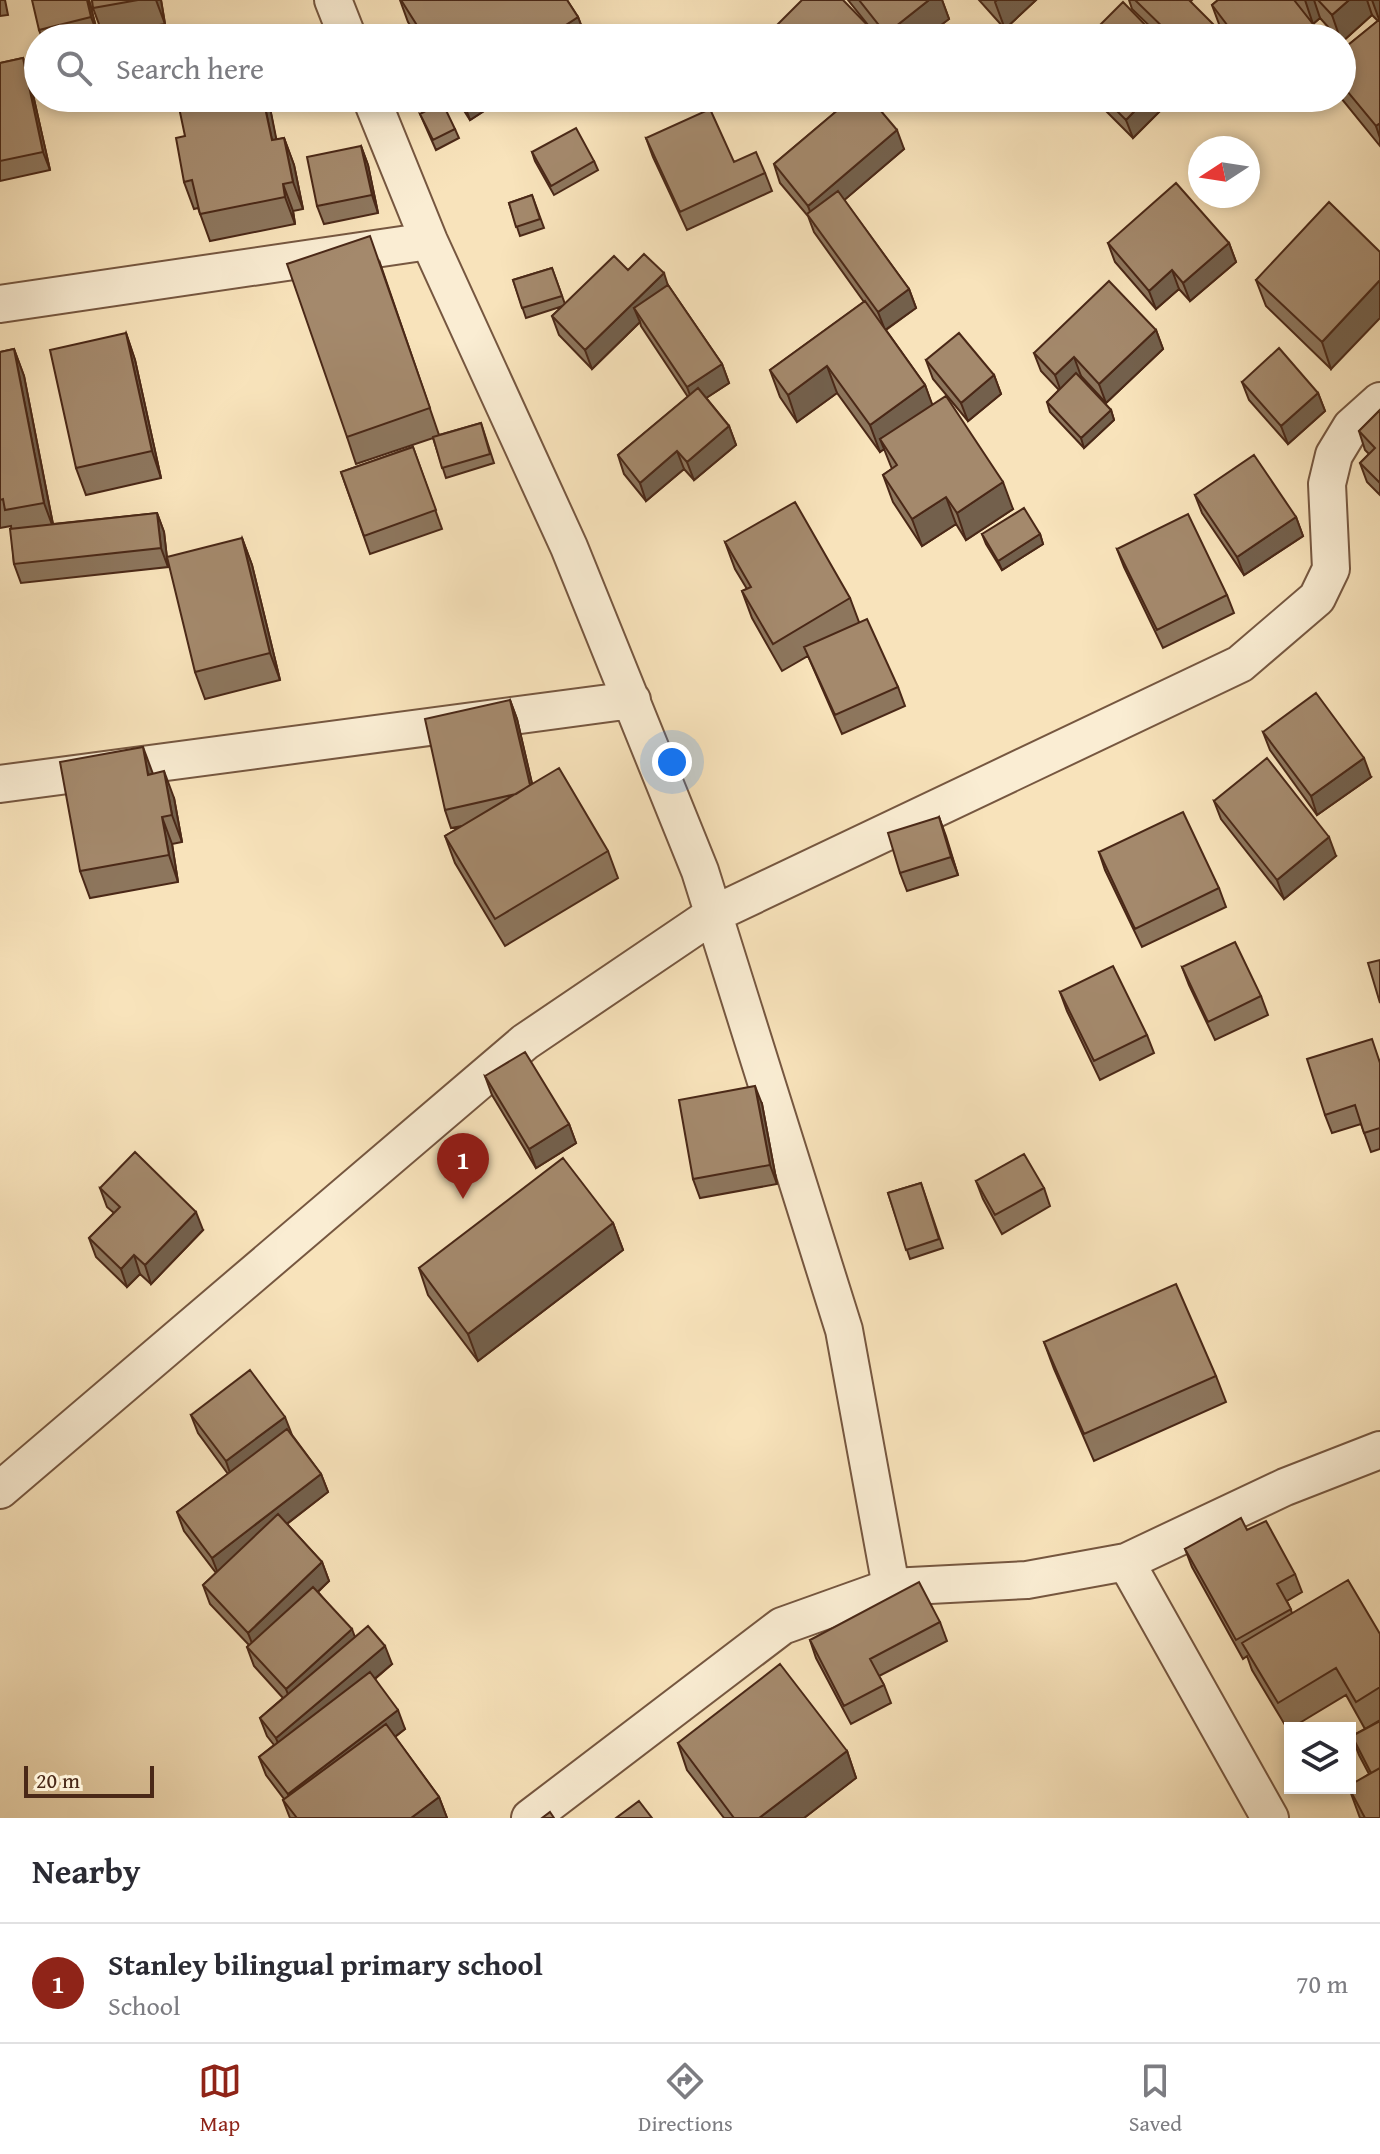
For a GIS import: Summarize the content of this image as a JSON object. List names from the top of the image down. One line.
{"scale_bar":"20 m","north":"left","page":{"search":"Search here","pins":"1","scale":"20 m","heading":"Nearby","list":[{"mark":"1","name":"Stanley bilingual primary school","note":"School","value":"70 m"}],"nav":["Map","Directions","Saved"]}}
